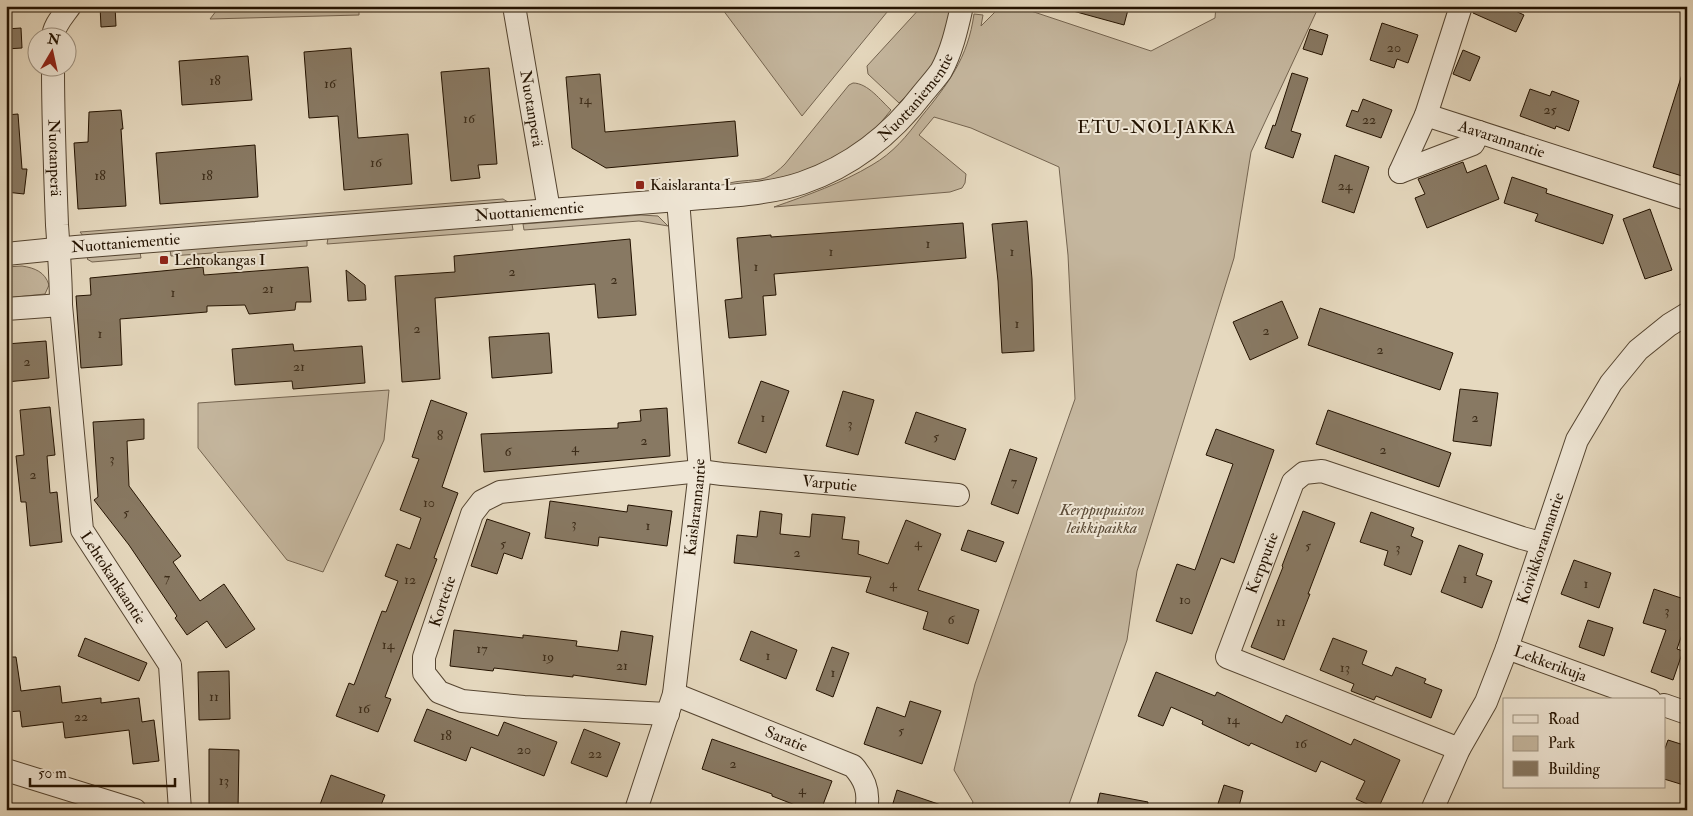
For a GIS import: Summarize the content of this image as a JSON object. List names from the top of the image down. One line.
{"streets":{"street":["Nuottaniementie","Nuotanperä","Aavarannantie","Varputie","Kaislarannantie","Koivikkorannantie","Kerpputie","Lehtokankaantie","Kortetie","Lekkerikuja","Saratie"]},"crossings":[["Nuottaniementie","Nuotanperä"],["Nuottaniementie","Kaislarannantie"],["Nuottaniementie","Lehtokankaantie"],["Nuotanperä","Lehtokankaantie"],["Varputie","Kaislarannantie"],["Varputie","Kortetie"],["Kaislarannantie","Kortetie"],["Kaislarannantie","Saratie"],["Koivikkorannantie","Kerpputie"],["Koivikkorannantie","Lekkerikuja"],["Kortetie","Saratie"]],"districts":["ETU-NOLJAKKA"],"parks":["Kerppupuiston leikkipaikka"],"places":{"transit":["Kaislaranta L","Lehtokangas I"]},"house_numbers":["20","18","16","14","25","16","22","16","18","18","24","1","1","1","1","2","2","21","1","1","2","2","1","2","2","21","1","2","3","8","5","2","4","2","6","3","2","7","10","5","3","1","4","5","5","3","2","7","1","12","4","1","10","3","6","11","14","17","1","19","21","13","1","11","16","22","14","5","18","16","20","22","2","13","4"],"legend":["Road","Park","Building"],"scale_bar":"50 m","north":"top"}
